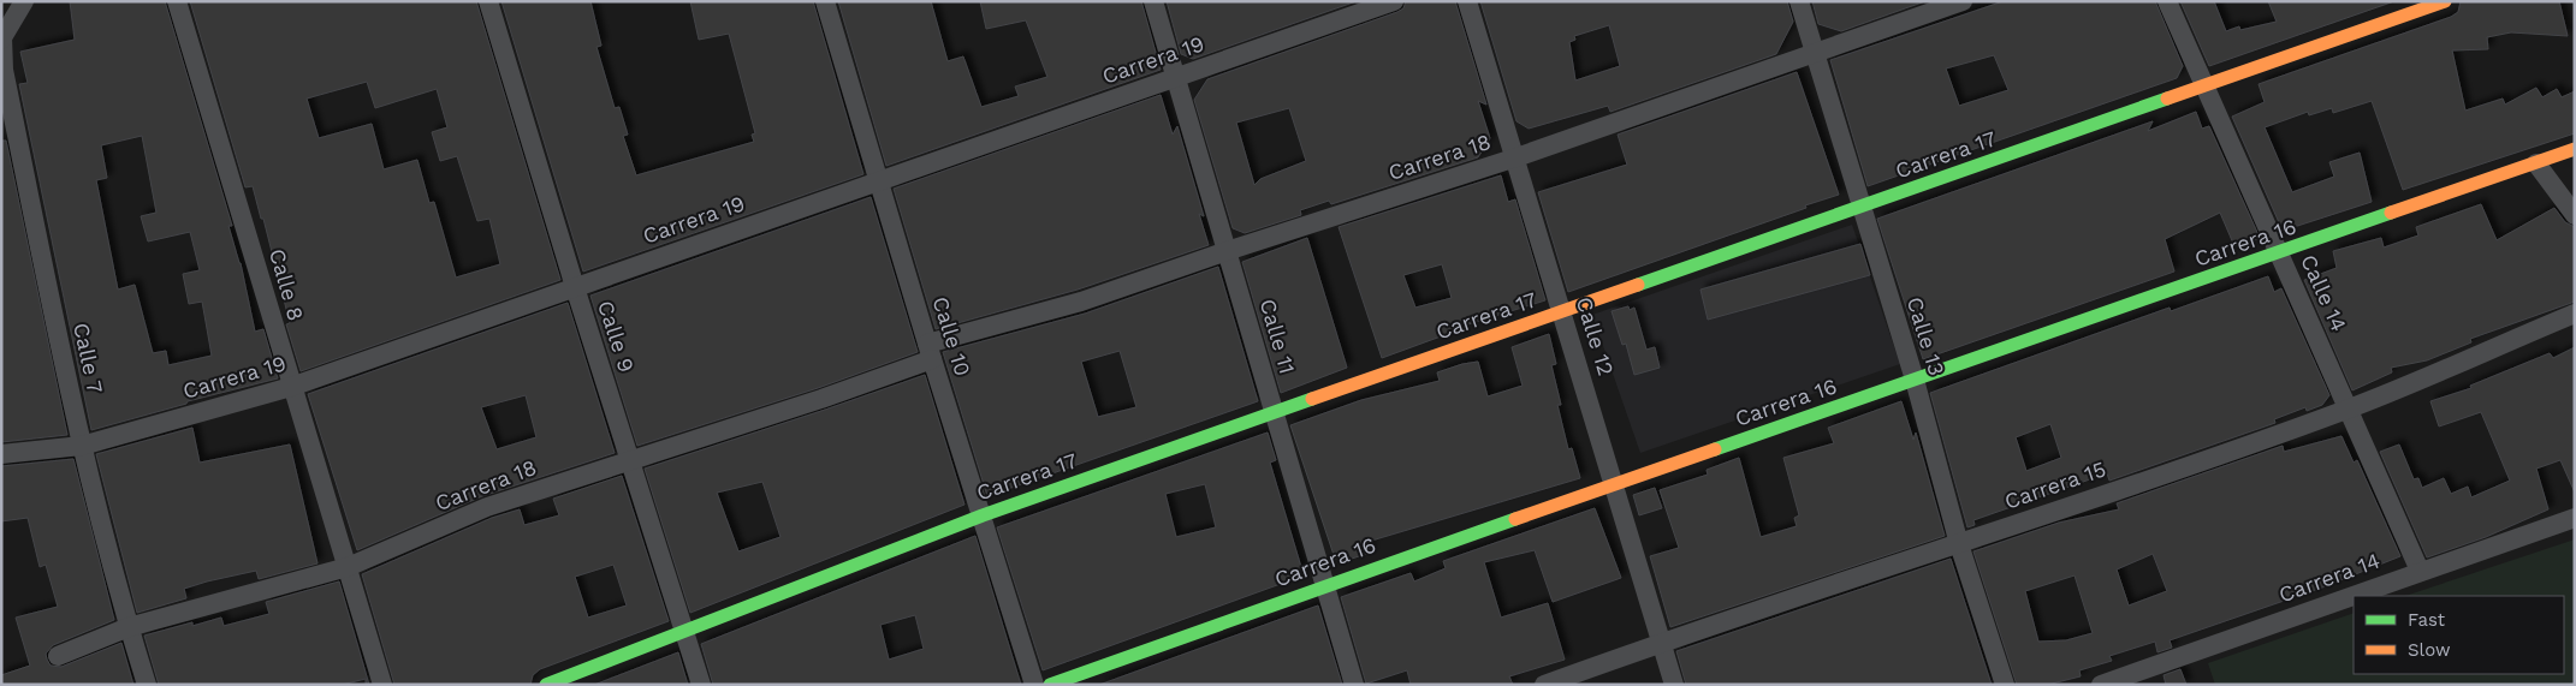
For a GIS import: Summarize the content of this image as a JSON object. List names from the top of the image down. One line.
{"streets":{"street":["Carrera 19","Carrera 17","Carrera 18","Carrera 16","Calle 8","Calle 14","Calle 9","Calle 10","Calle 11","Calle 12","Calle 13","Calle 7","Carrera 15","Carrera 14"]},"crossings":[["Carrera 19","Calle 8"],["Carrera 19","Calle 9"],["Carrera 19","Calle 10"],["Carrera 19","Calle 11"],["Carrera 19","Calle 7"],["Carrera 17","Calle 14"],["Carrera 17","Calle 9"],["Carrera 17","Calle 10"],["Carrera 17","Calle 11"],["Carrera 17","Calle 12"],["Carrera 17","Calle 13"],["Carrera 18","Calle 8"],["Carrera 18","Calle 9"],["Carrera 18","Calle 10"],["Carrera 18","Calle 11"],["Carrera 18","Calle 12"],["Carrera 18","Calle 13"],["Carrera 18","Calle 7"],["Carrera 16","Calle 14"],["Carrera 16","Calle 11"],["Carrera 16","Calle 12"],["Carrera 16","Calle 13"],["Calle 14","Carrera 15"],["Calle 14","Carrera 14"],["Calle 12","Carrera 15"],["Calle 13","Carrera 15"]],"legend":["Fast","Slow"]}
